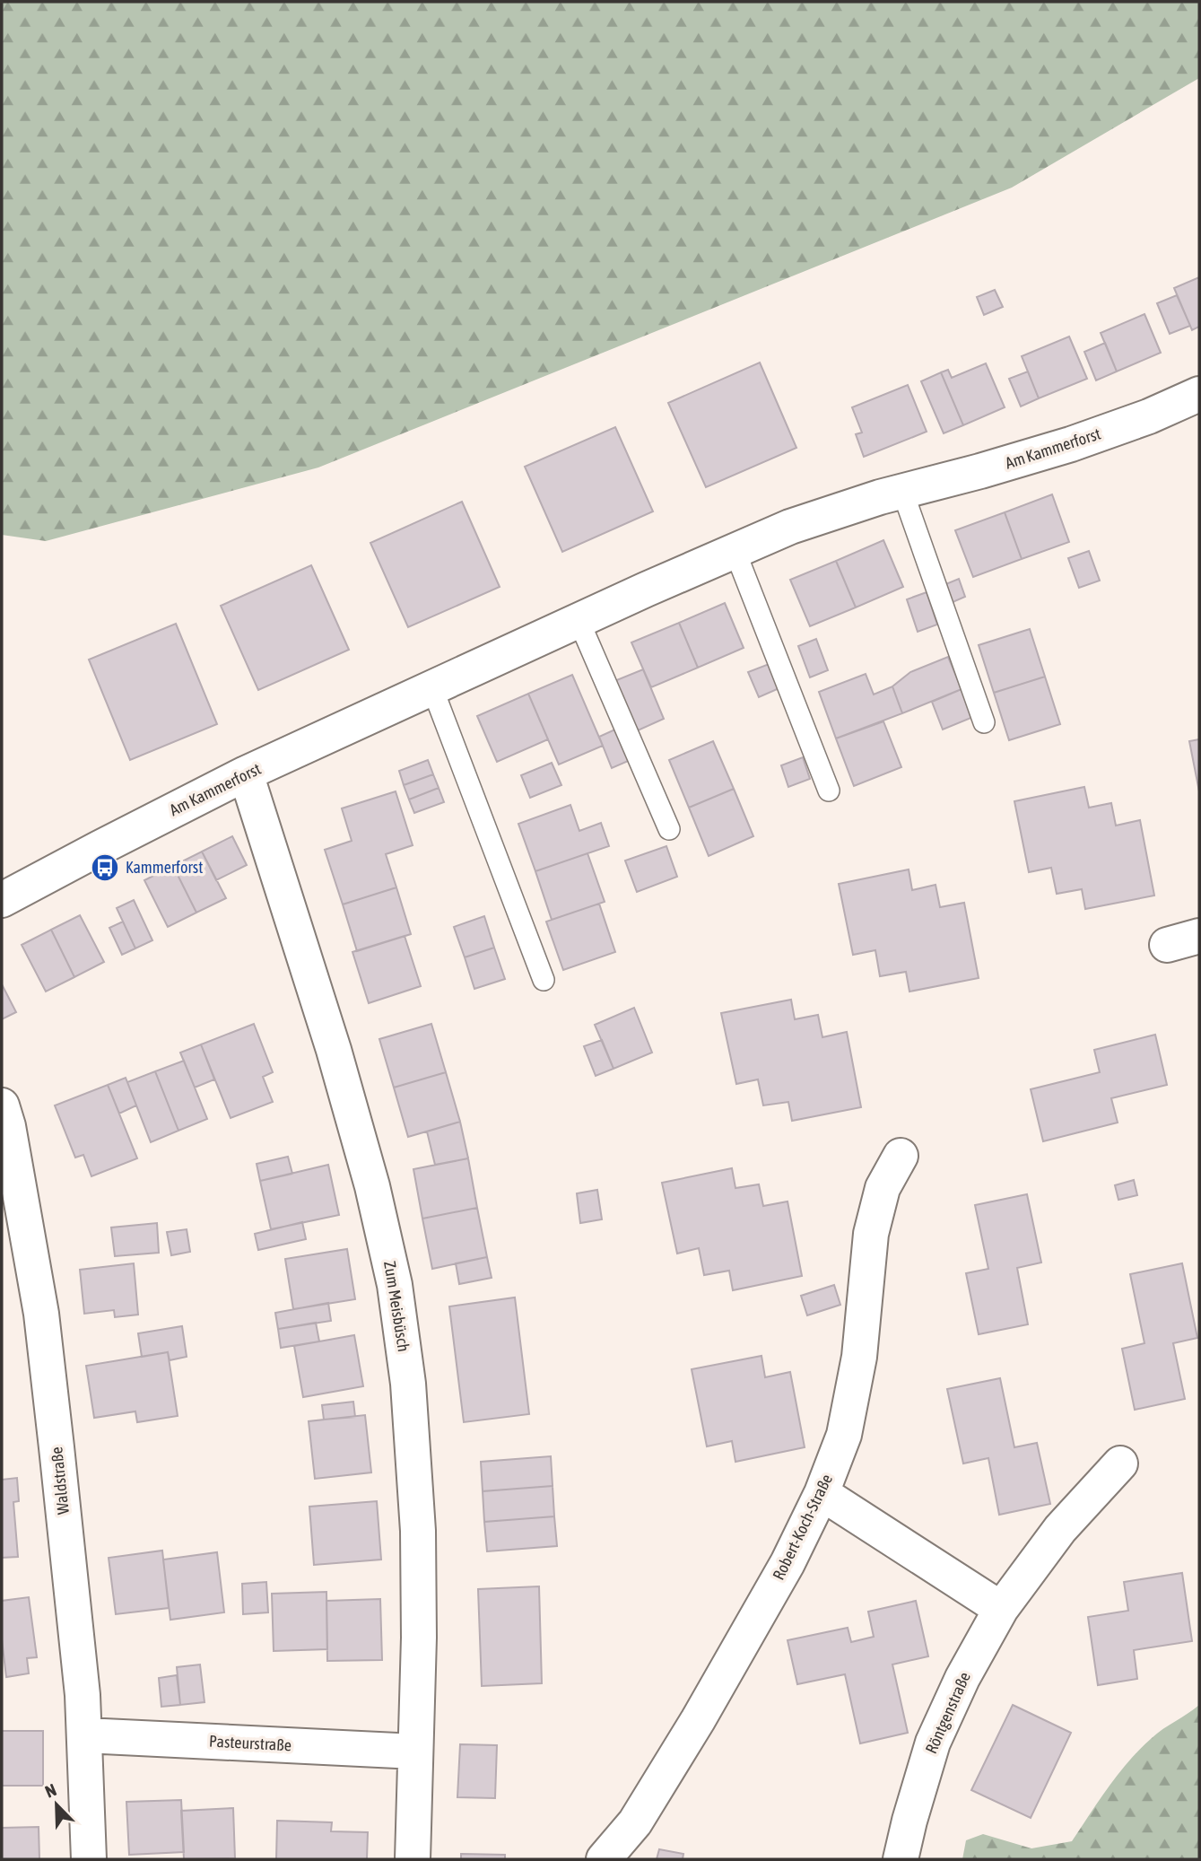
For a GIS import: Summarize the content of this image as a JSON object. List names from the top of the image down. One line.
{"streets":{"street":["Am Kammerforst","Zum Meisbüsch","Waldstraße","Robert-Koch-Straße","Röntgenstraße","Pasteurstraße"]},"crossings":[["Am Kammerforst","Zum Meisbüsch"],["Zum Meisbüsch","Pasteurstraße"],["Waldstraße","Pasteurstraße"]],"places":{"bus stop":["Kammerforst"]},"north":"top left"}
